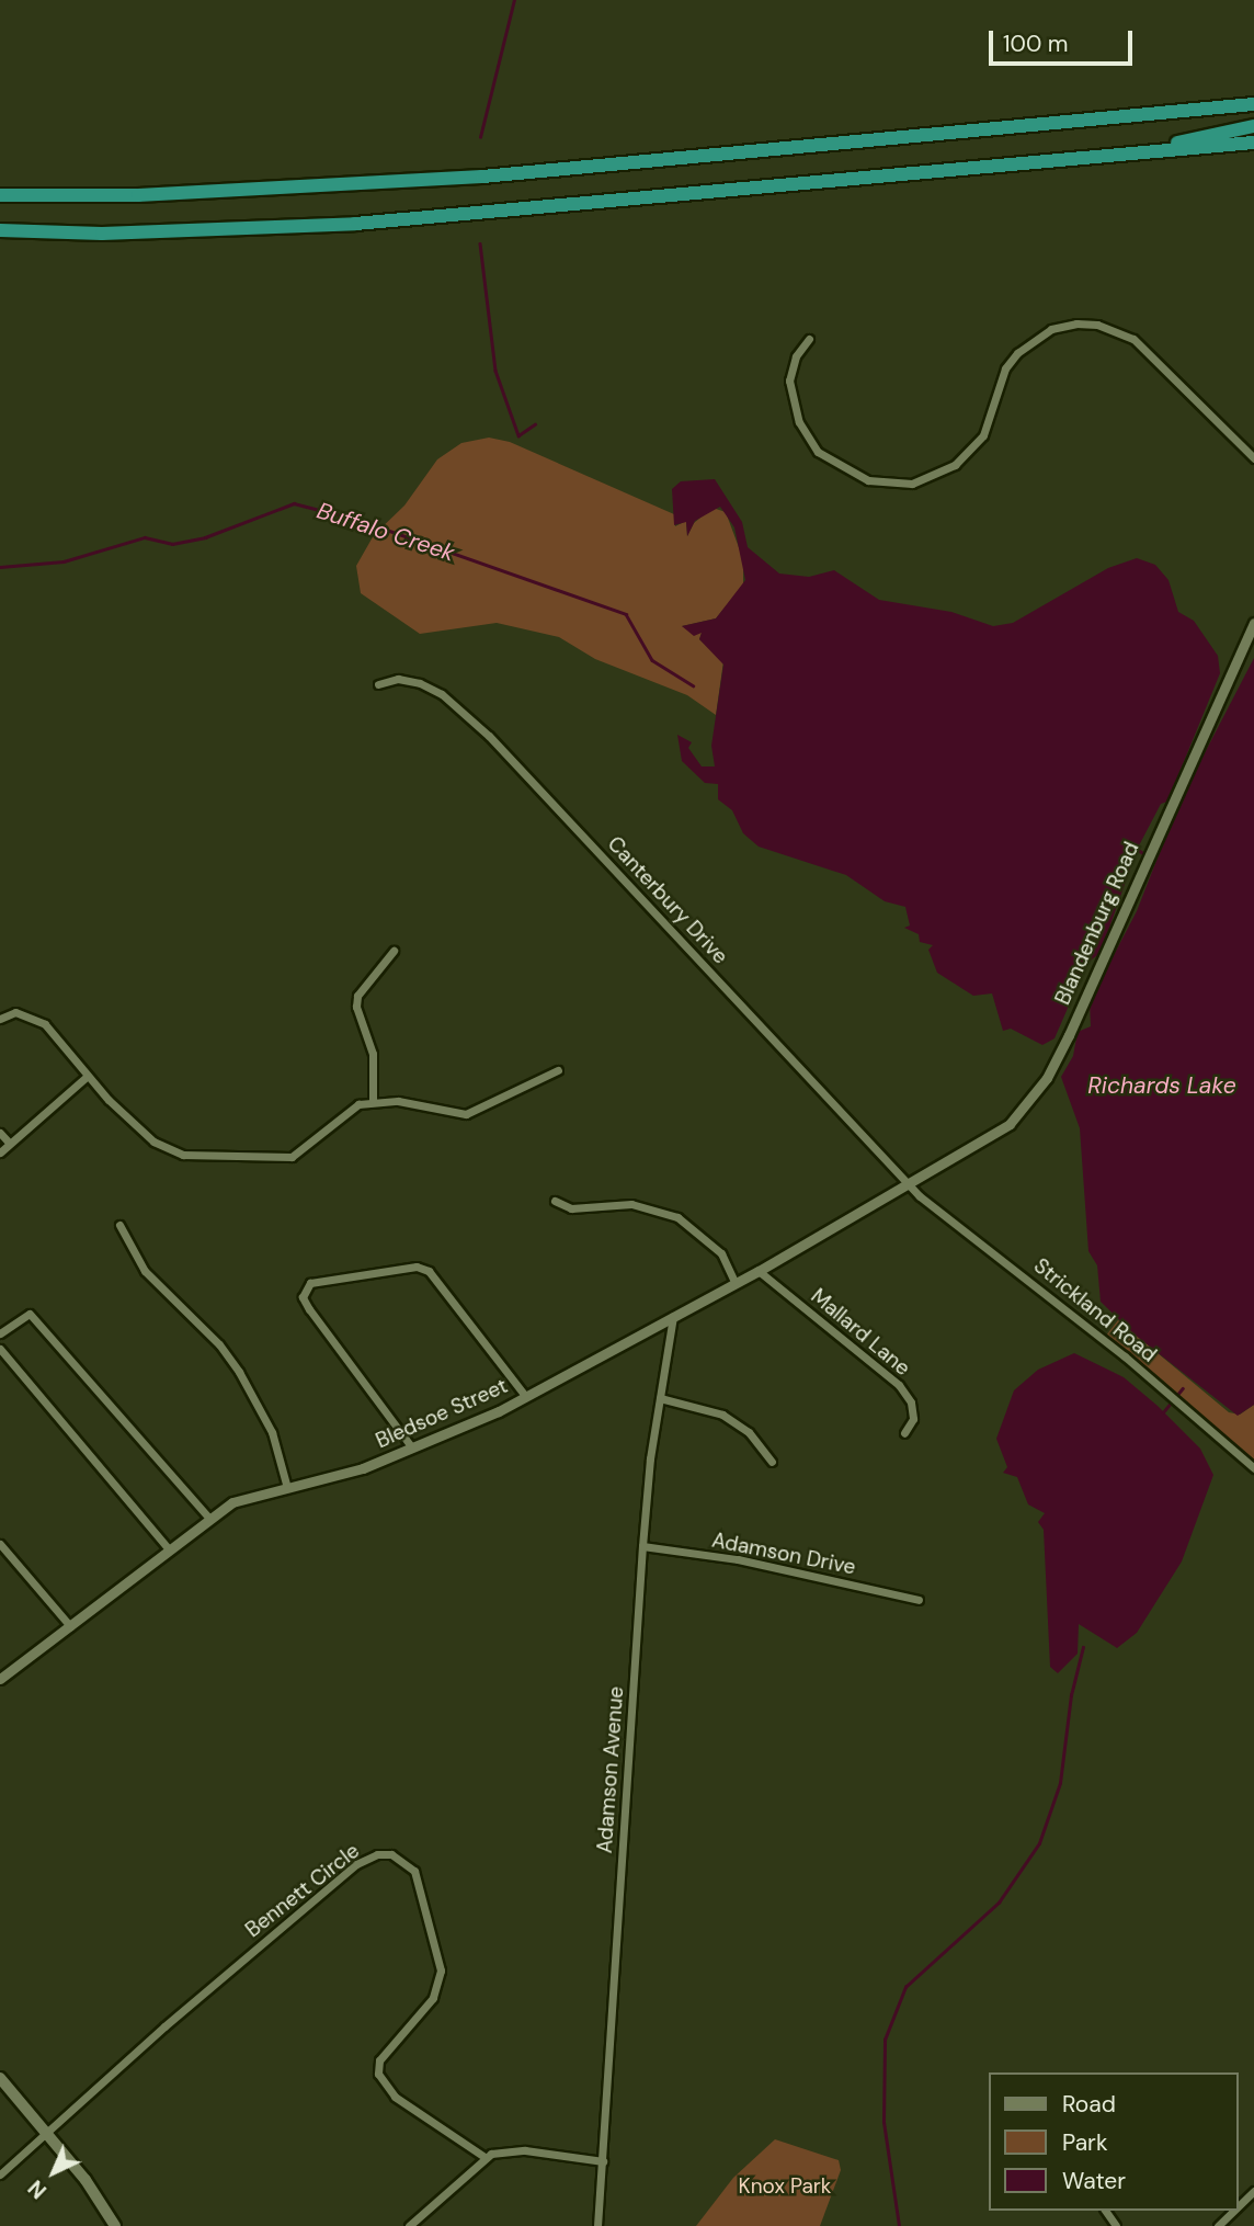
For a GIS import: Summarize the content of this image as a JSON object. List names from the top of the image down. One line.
{"streets":{"street":["Canterbury Drive","Blandenburg Road","Strickland Road","Mallard Lane","Bledsoe Street","Adamson Drive","Adamson Avenue","Bennett Circle"]},"crossings":[["Canterbury Drive","Blandenburg Road"],["Canterbury Drive","Strickland Road"],["Canterbury Drive","Bledsoe Street"],["Blandenburg Road","Strickland Road"],["Blandenburg Road","Bledsoe Street"],["Strickland Road","Bledsoe Street"],["Mallard Lane","Bledsoe Street"],["Bledsoe Street","Adamson Avenue"],["Adamson Drive","Adamson Avenue"]],"water":["Buffalo Creek","Richards Lake"],"parks":["Knox Park"],"legend":["Road","Park","Water"],"scale_bar":"100 m","north":"bottom left"}
